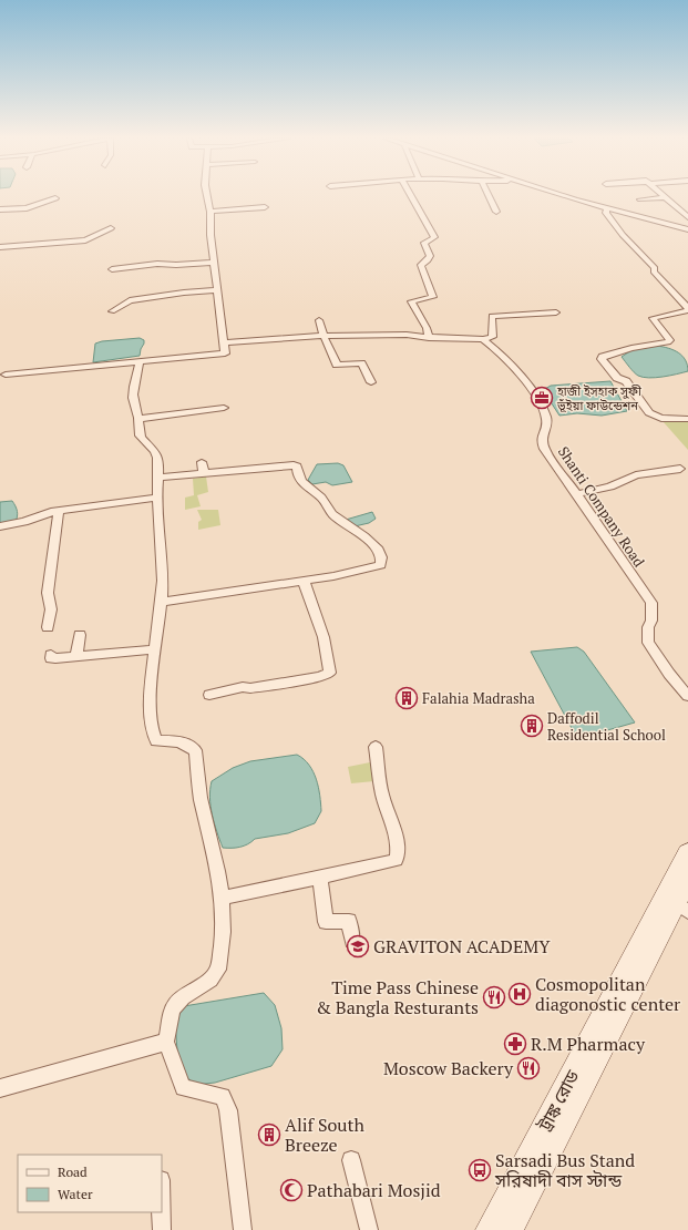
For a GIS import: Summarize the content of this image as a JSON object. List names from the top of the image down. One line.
{"streets":{"main road":["ট্রাঙ্ক রোড"],"street":["Shanti Company Road"]},"places":{"office":["হাজী ইসহাক সুফী ভূঁইয়া ফাউন্ডেশন"],"building":["Falahia Madrasha","Daffodil Residential School","Alif South Breeze"],"school or university":["GRAVITON ACADEMY"],"hospital":["Cosmopolitan diagonostic center"],"restaurant":["Time Pass Chinese & Bangla Resturants","Moscow Backery"],"pharmacy":["R.M Pharmacy"],"bus stop":["Sarsadi Bus Stand সরিষাদী বাস স্টান্ড"],"mosque":["Pathabari Mosjid"]},"legend":["Road","Water"]}
